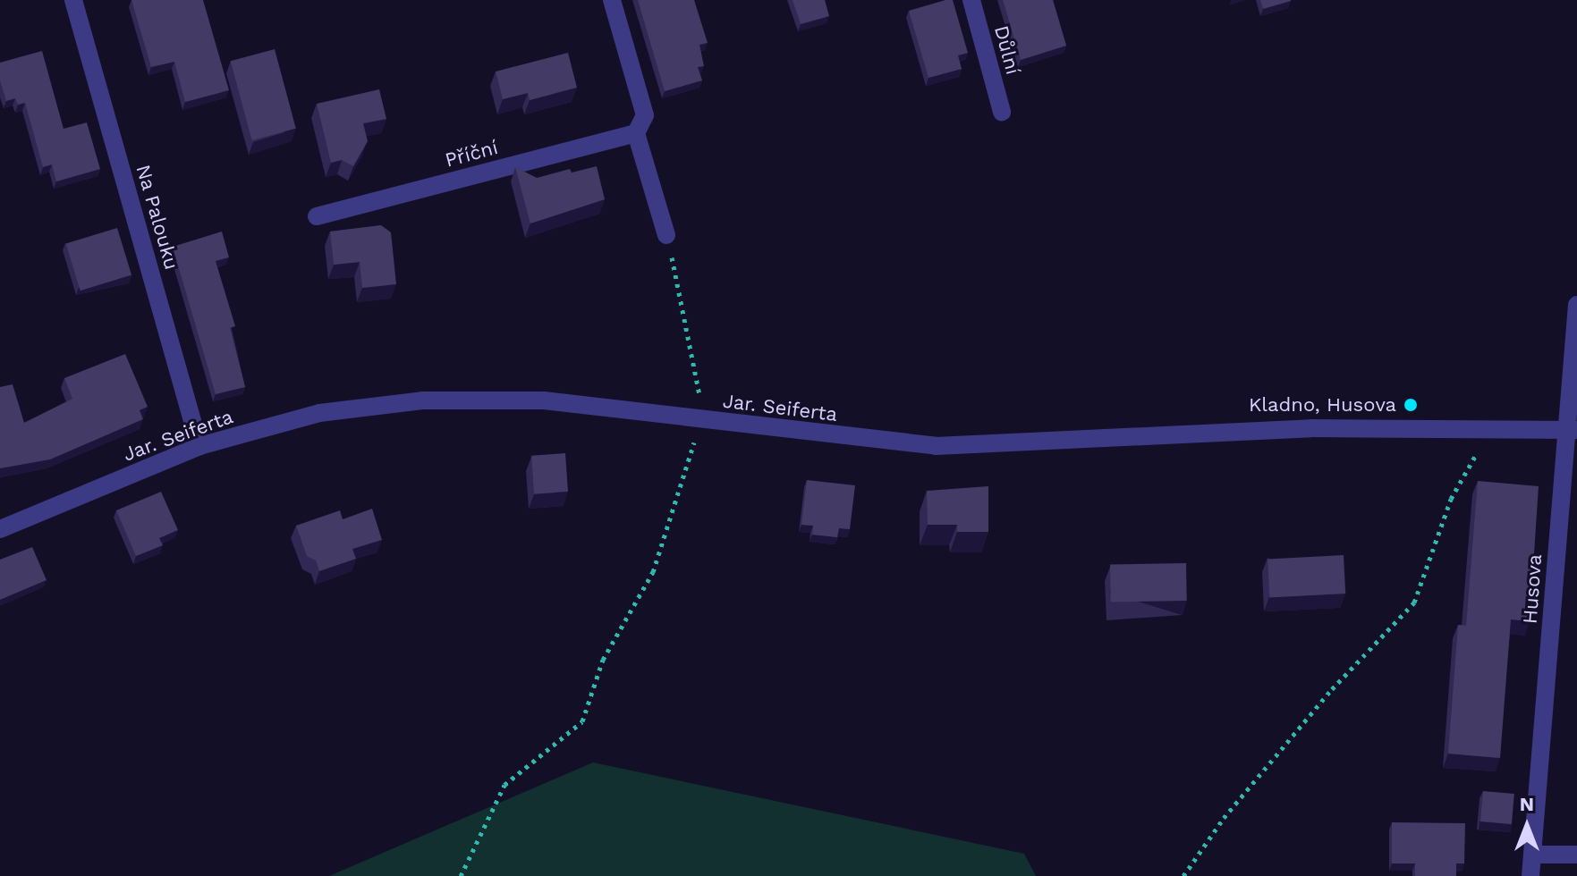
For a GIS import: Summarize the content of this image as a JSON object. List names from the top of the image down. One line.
{"streets":{"street":["Důlní","Příční","Na Palouku","Jar. Seiferta","Husova"]},"crossings":[["Na Palouku","Jar. Seiferta"],["Jar. Seiferta","Husova"]],"places":["Kladno, Husova"],"north":"top"}
